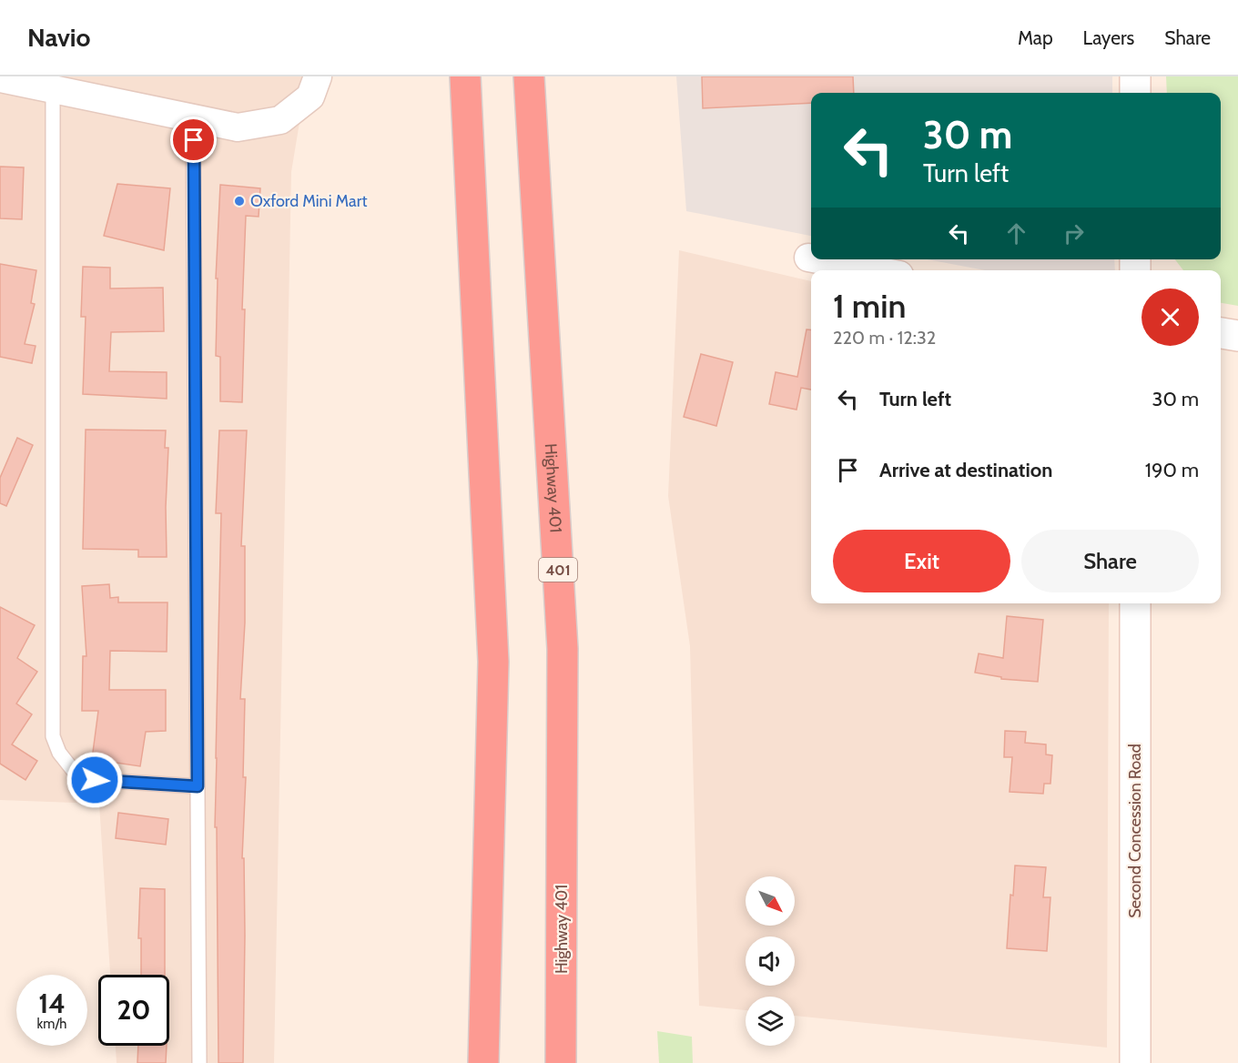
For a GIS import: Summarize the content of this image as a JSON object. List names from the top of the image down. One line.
{"streets":{"highway":["Highway 401","401"],"street":["Second Concession Road"]},"places":["Oxford Mini Mart"],"north":"bottom right","page":{"header":"Navio","nav":["Map","Layers","Share"],"turn":["30 m","Turn left"],"heading":["1 min","220 m · 12:32"],"list":[{"name":"Turn left","value":"30 m"},{"name":"Arrive at destination","value":"190 m"}],"buttons":["Exit","Share"],"speed":"14 km/h","limit":"20"}}
